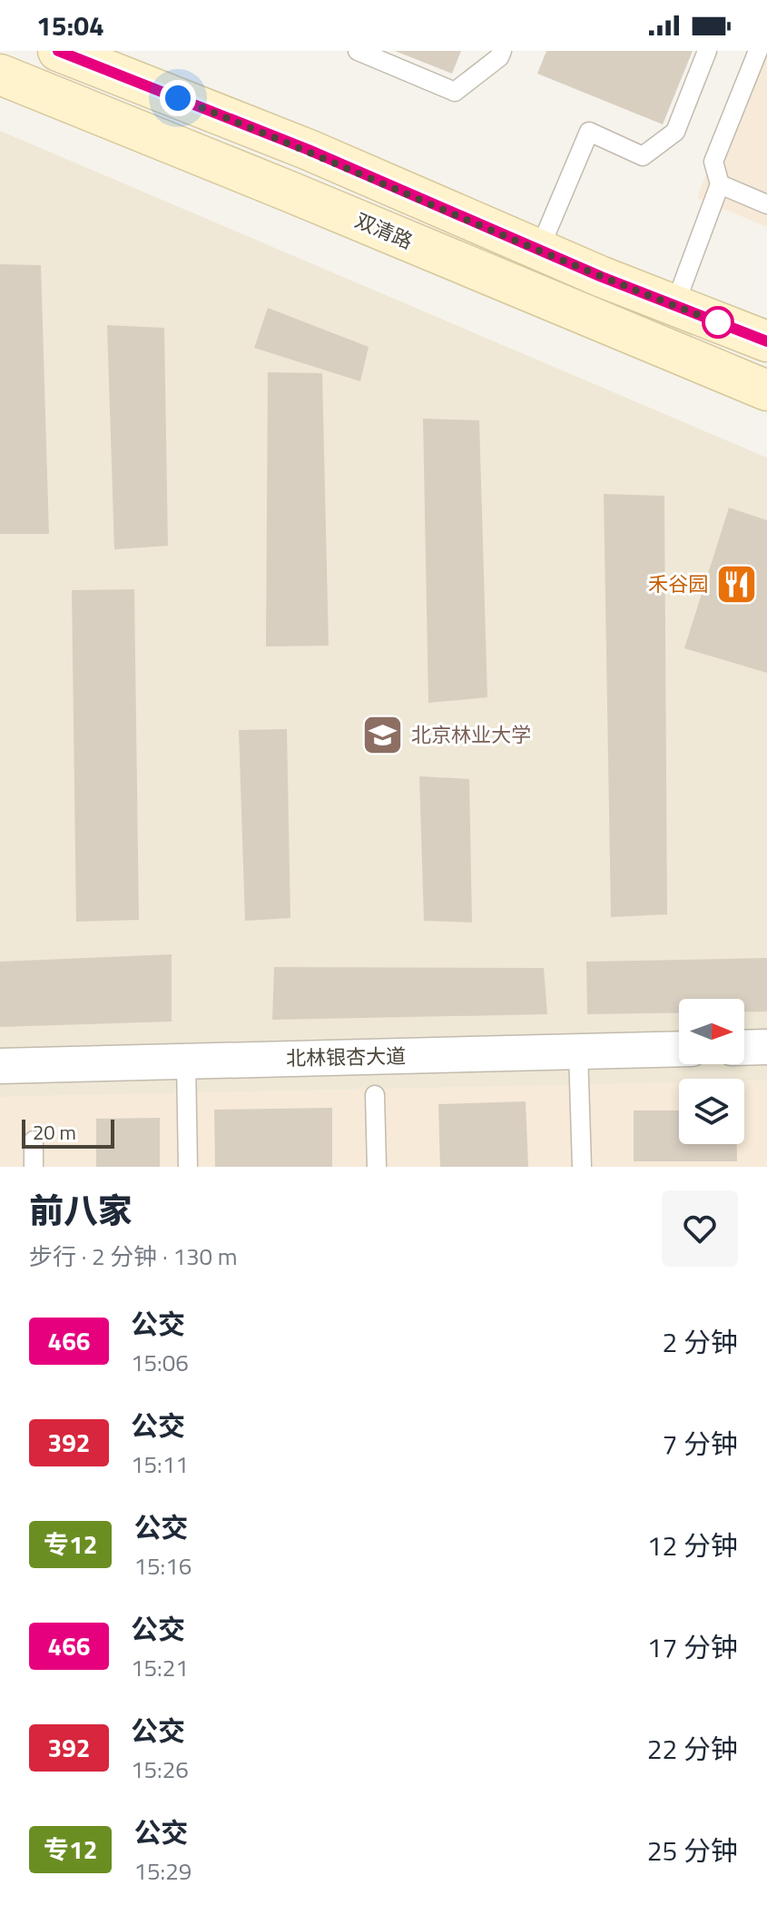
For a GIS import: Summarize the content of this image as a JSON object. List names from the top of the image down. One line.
{"streets":{"main road":["双清路"],"street":["北林银杏大道"]},"places":{"restaurant":["禾谷园"],"school or university":["北京林业大学"]},"lines":["bus line 466"],"scale_bar":"20 m","north":"right","page":{"status":"15:04","scale":"20 m","heading":["前八家","步行 · 2 分钟 · 130 m"],"list":[{"mark":"466","name":"公交","note":"15:06","value":"2 分钟"},{"mark":"392","name":"公交","note":"15:11","value":"7 分钟"},{"mark":"专12","name":"公交","note":"15:16","value":"12 分钟"},{"mark":"466","name":"公交","note":"15:21","value":"17 分钟"},{"mark":"392","name":"公交","note":"15:26","value":"22 分钟"},{"mark":"专12","name":"公交","note":"15:29","value":"25 分钟"}]}}
